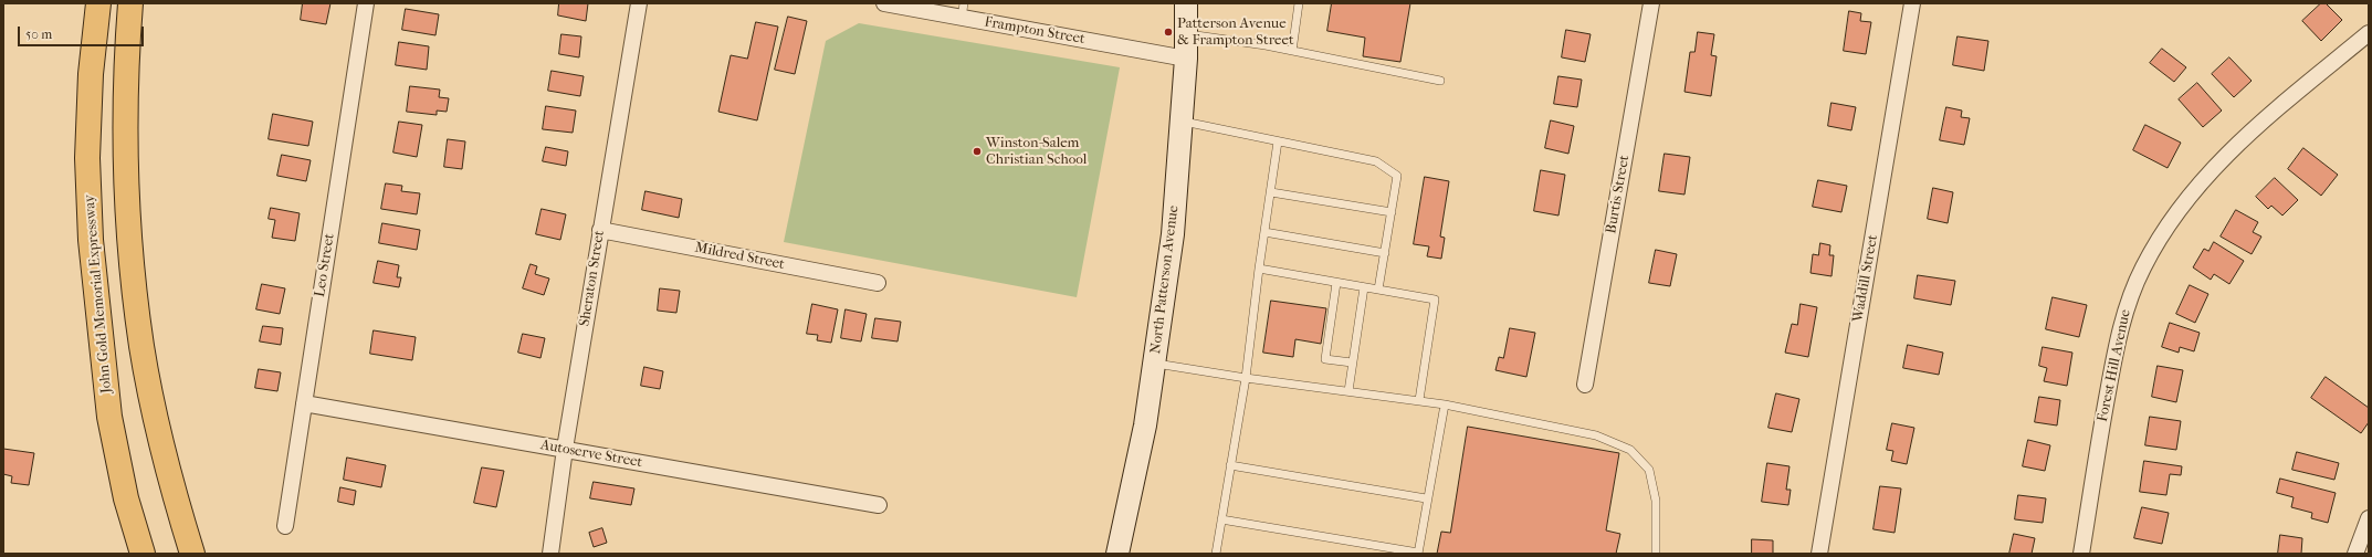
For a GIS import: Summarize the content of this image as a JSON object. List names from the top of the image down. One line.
{"streets":{"highway":["John Gold Memorial Expressway"],"main road":["North Patterson Avenue"],"street":["Frampton Street","Burtis Street","Mildred Street","Leo Street","Sheraton Street","Waddill Street","Forest Hill Avenue","Autoserve Street"]},"crossings":[["Frampton Street","North Patterson Avenue"],["Mildred Street","Sheraton Street"],["Leo Street","Autoserve Street"],["Sheraton Street","Autoserve Street"]],"places":["Patterson Avenue & Frampton Street","Winston-Salem Christian School"],"scale_bar":"50 m"}
